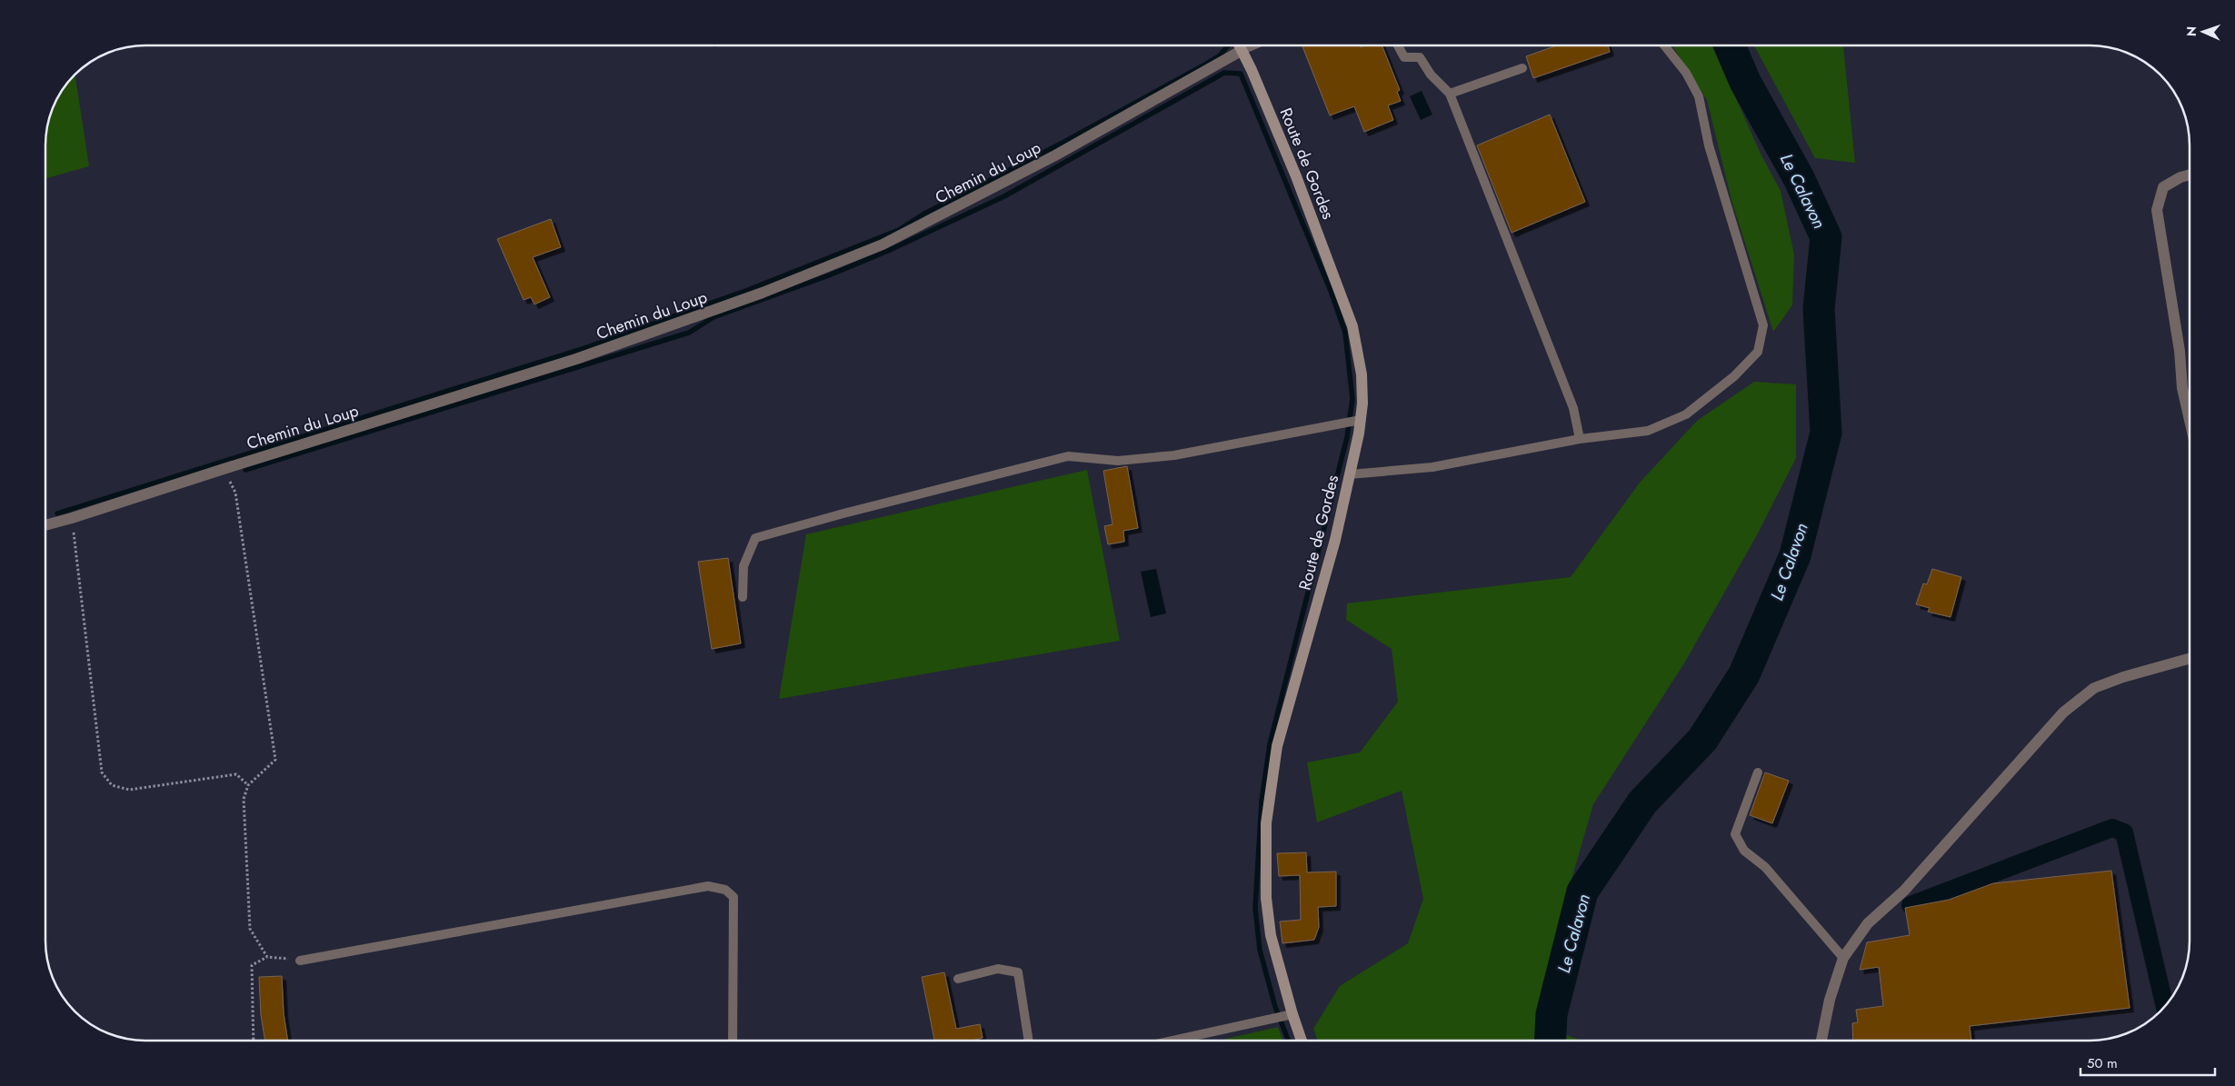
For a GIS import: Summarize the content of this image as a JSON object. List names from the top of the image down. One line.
{"streets":{"street":["Route de Gordes","Chemin du Loup"]},"crossings":[["Route de Gordes","Chemin du Loup"]],"water":["Le Calavon"],"scale_bar":"50 m","north":"left"}
